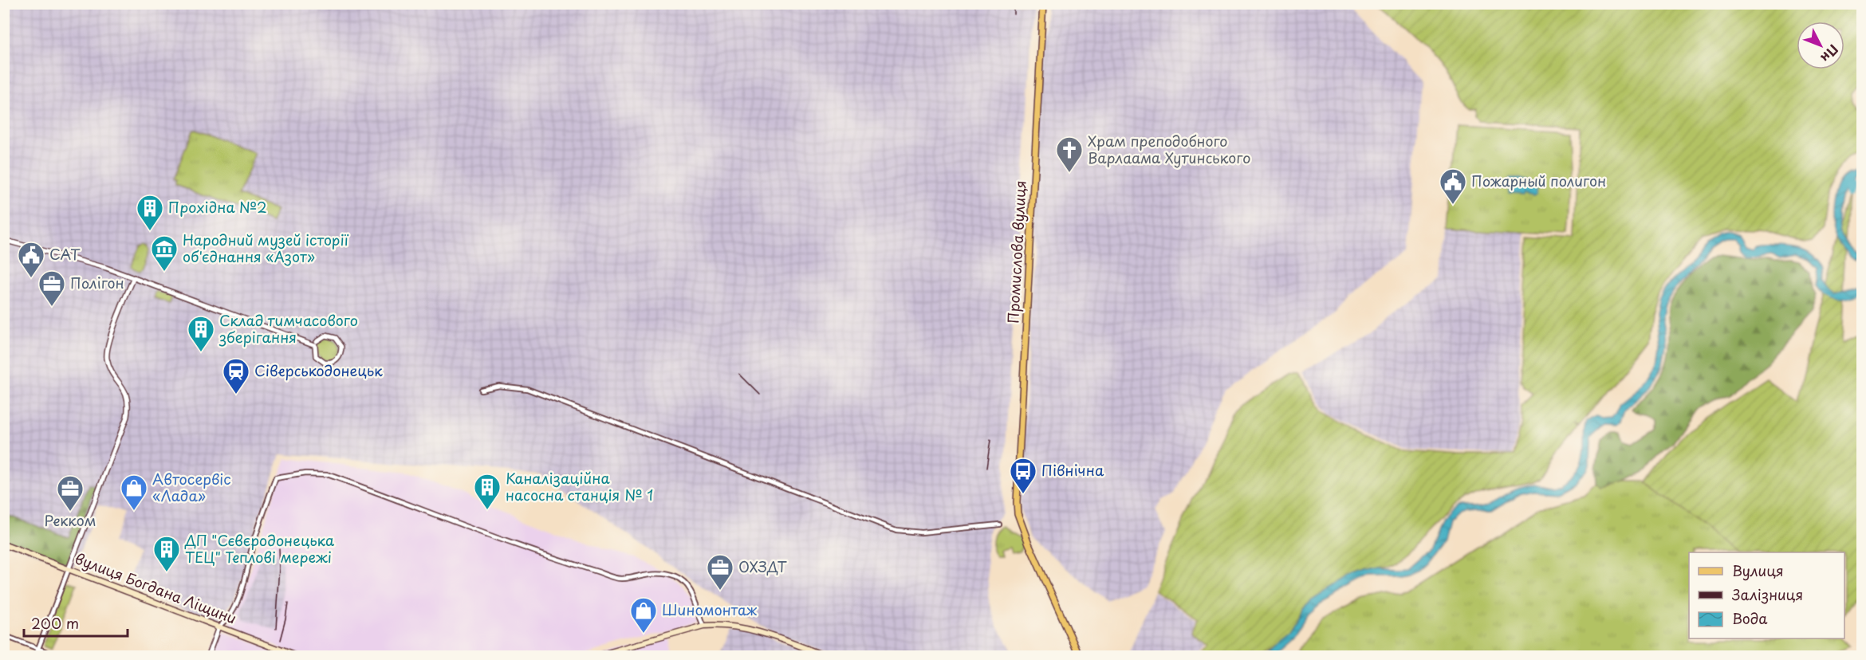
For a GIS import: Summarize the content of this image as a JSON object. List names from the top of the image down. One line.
{"streets":{"main road":["Промислова вулиця","вулиця Богдана Ліщини"]},"places":{"church":["Храм преподобного Варлаама Хутинського"],"public building":["Пожарный полигон","CAT"],"building":["Прохідна №2","Склад тимчасового зберігання","Каналізаційна насосна станція № 1","ДП \"Сєвєродонецька ТЕЦ\" Теплові мережі"],"museum":["Народний музей історії об'єднання «Азот»"],"office":["Полігон","Рекком","ОХЗДТ"],"station":["Сіверськодонецьк"],"bus stop":["Північна"],"shop":["Автосервіс «Лада»","Шиномонтаж"]},"legend":["Вулиця","Залізниця","Вода"],"scale_bar":"200 m","north":"bottom right"}
